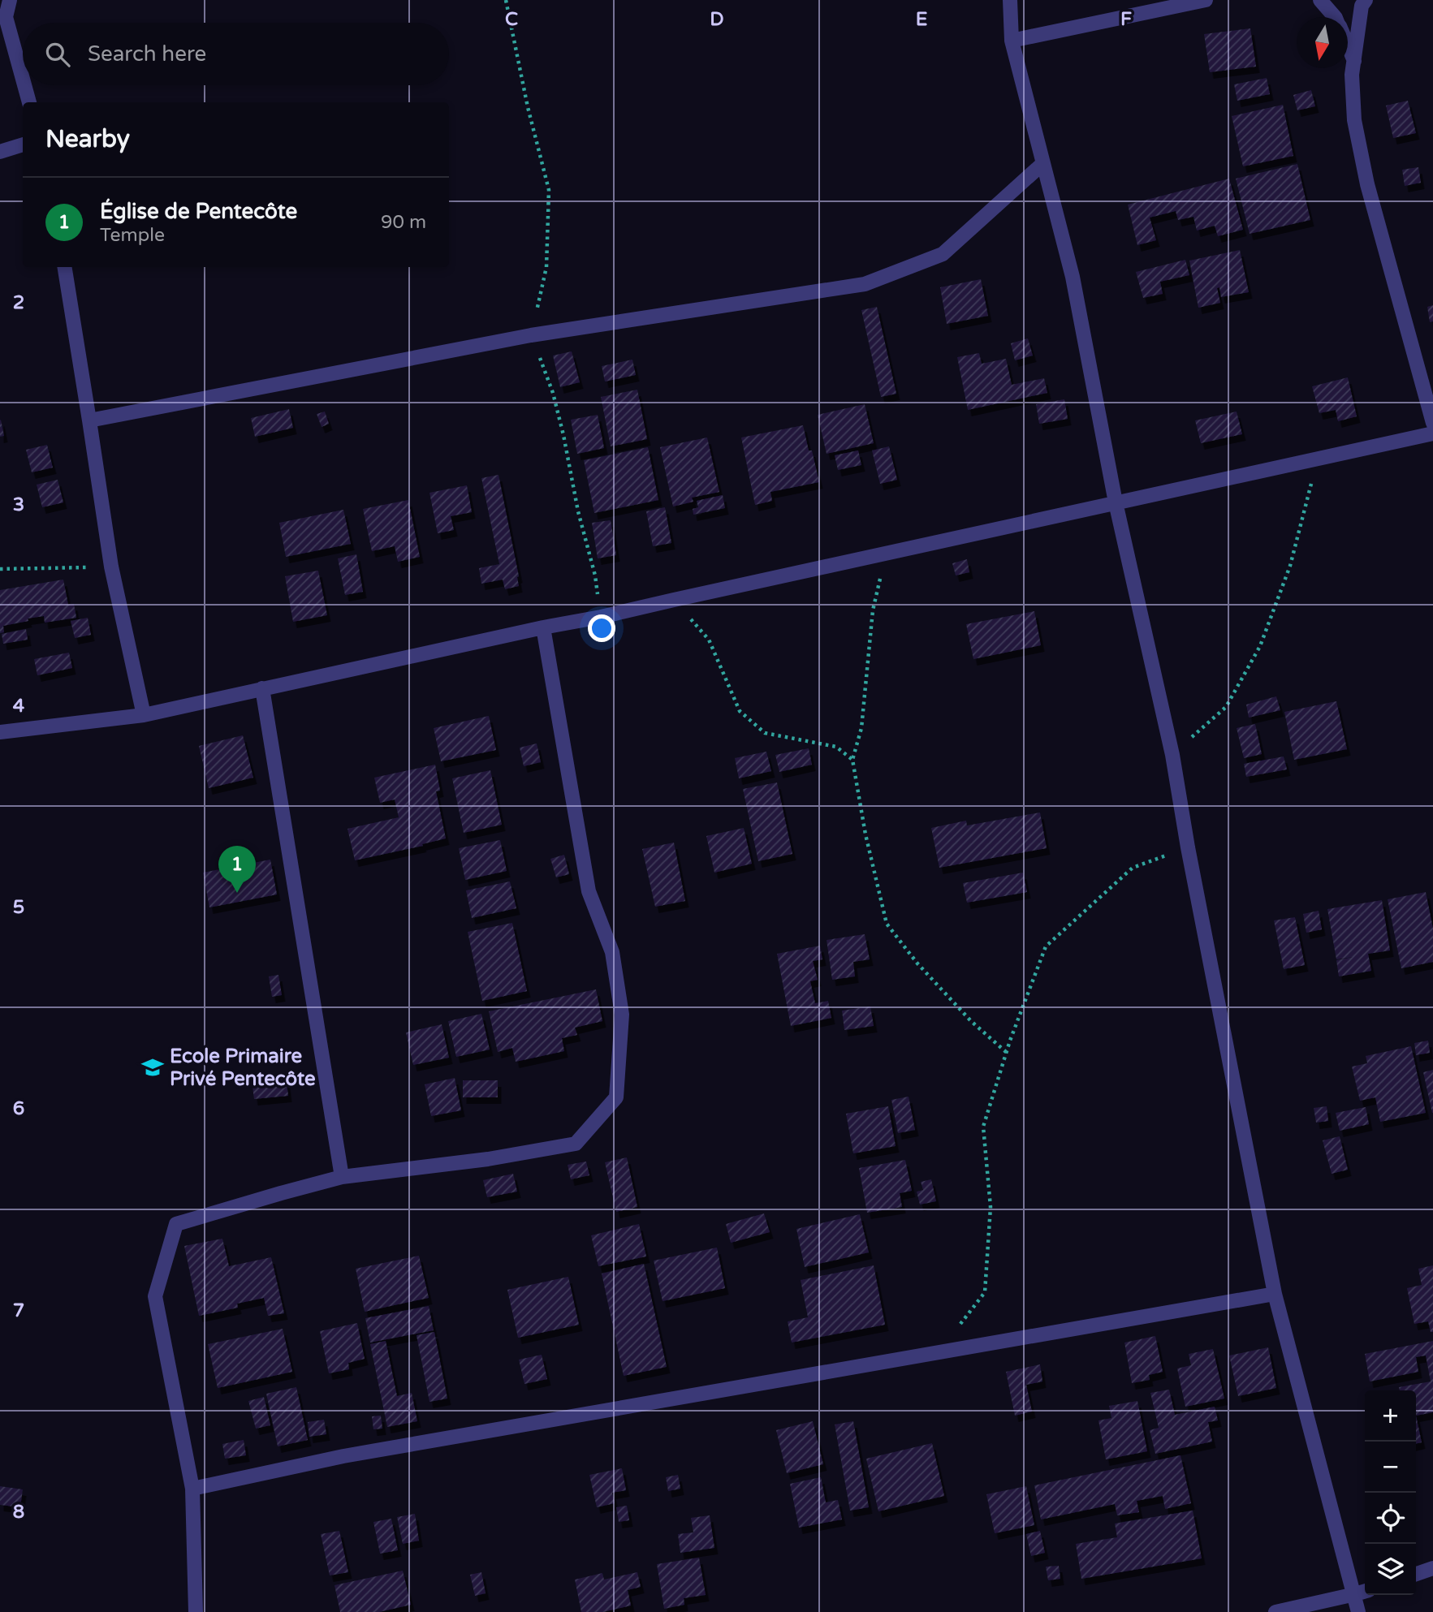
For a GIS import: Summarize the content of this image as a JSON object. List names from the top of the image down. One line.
{"places":{"school or university":["Ecole Primaire Privé Pentecôte"]},"north":"bottom","page":{"search":"Search here","heading":"Nearby","list":[{"mark":"1","name":"Église de Pentecôte","note":"Temple","value":"90 m"}],"pins":"1","map_buttons":["+","−"]},"grid":{"columns":["C","D","E","F"],"rows":["2","3","4","5","6","7","8"]}}
